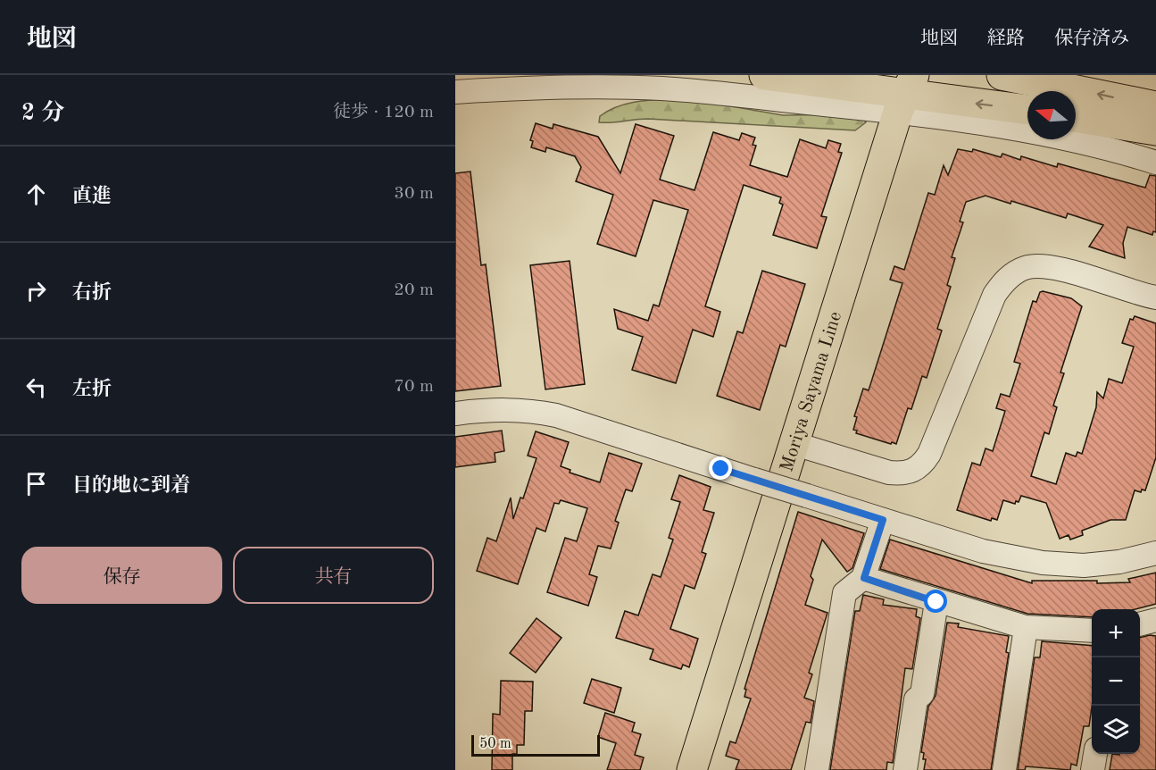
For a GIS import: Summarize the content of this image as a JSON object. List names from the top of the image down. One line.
{"streets":{"main road":["Moriya Sayama Line"]},"scale_bar":"50 m","north":"left","page":{"header":"地図","nav":["地図","経路","保存済み"],"heading":["2 分","徒歩 · 120 m"],"list":[["直進","30 m"],["右折","20 m"],["左折","70 m"],"目的地に到着"],"buttons":["保存","共有"],"map_buttons":["+","−"],"scale":"50 m"}}
